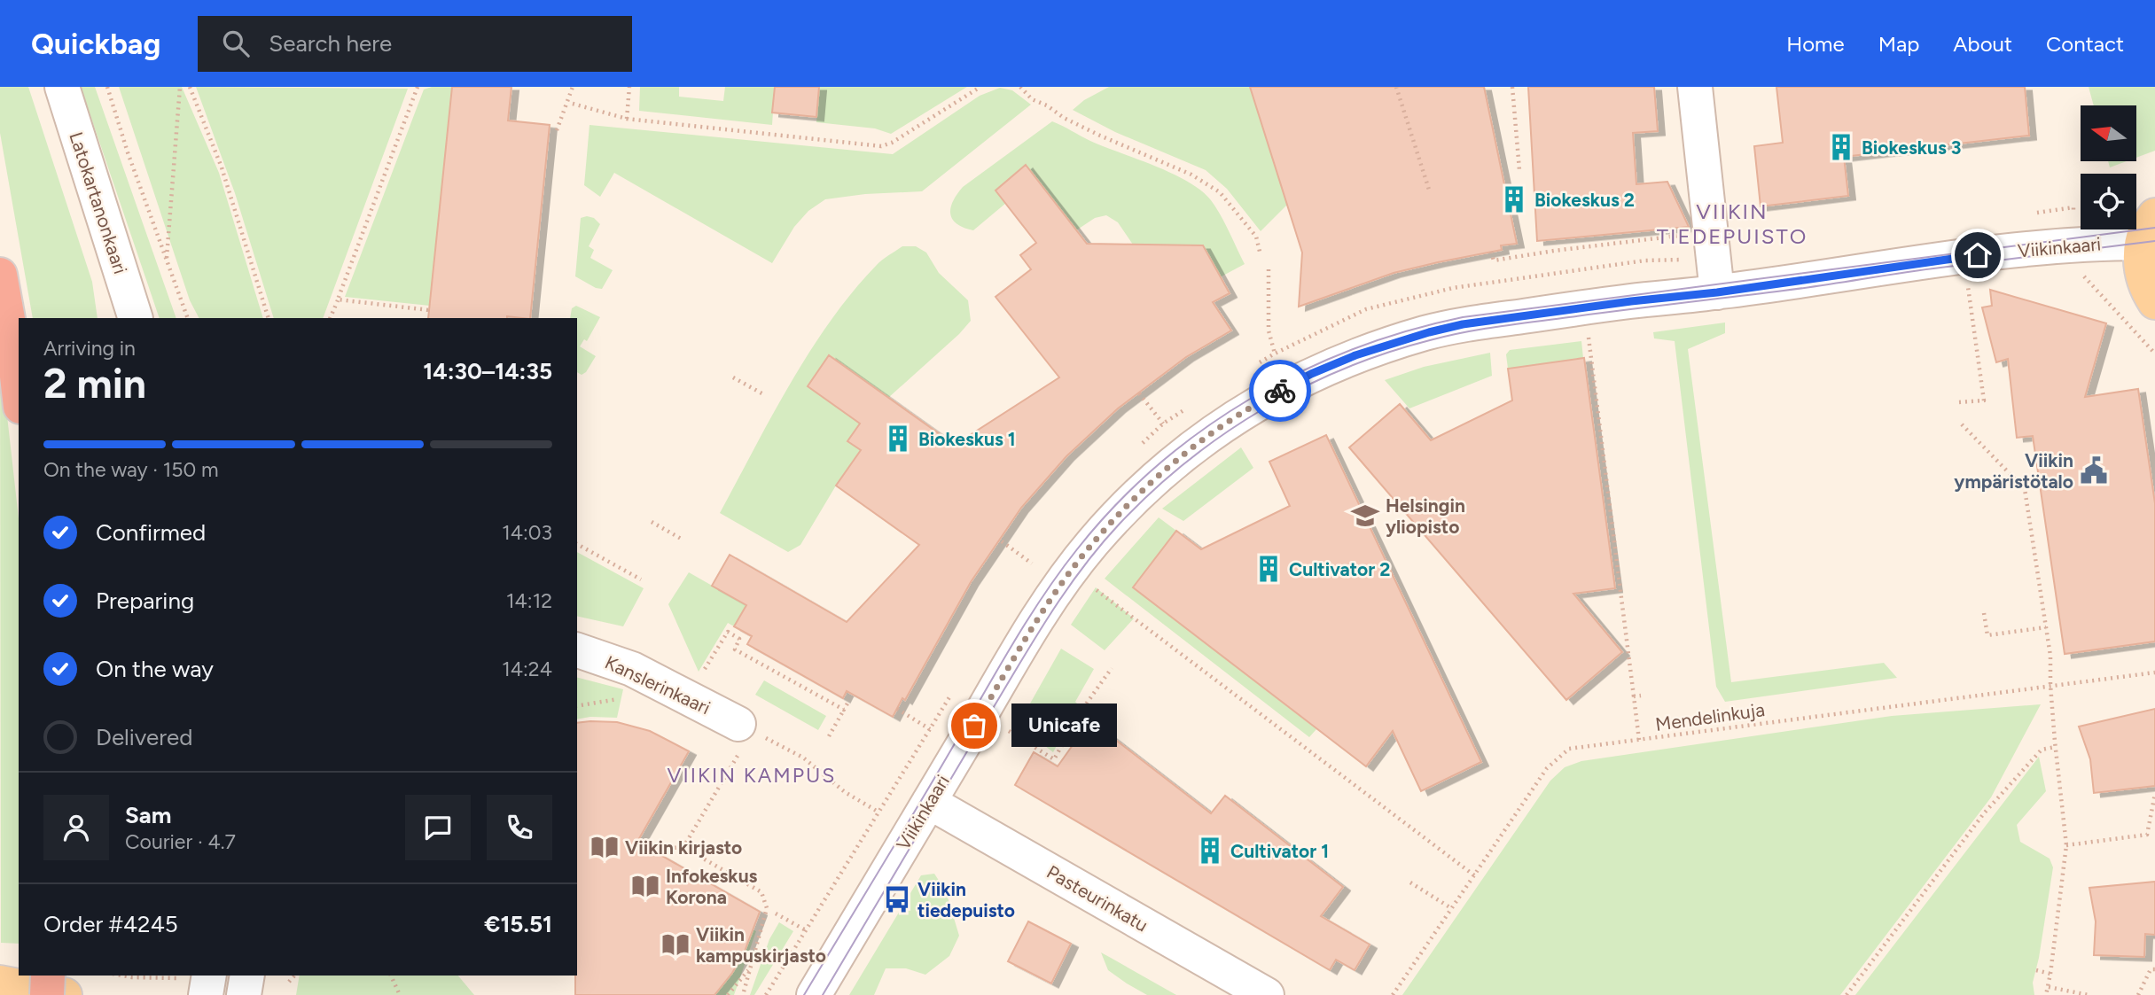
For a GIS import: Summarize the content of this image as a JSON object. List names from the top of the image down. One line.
{"streets":{"street":["Latokartanonkaari","Viikinkaari","Kanslerinkaari","Pasteurinkatu"],"path":["Mendelinkuja"]},"crossings":[["Viikinkaari","Pasteurinkatu"]],"districts":["VIIKIN TIEDEPUISTO","VIIKIN KAMPUS"],"places":{"building":["Biokeskus 3","Biokeskus 2","Biokeskus 1","Cultivator 2","Cultivator 1"],"public building":["Viikin ympäristötalo"],"school or university":["Helsingin yliopisto"],"other":["Unicafe"],"library":["Viikin kirjasto","Infokeskus Korona","Viikin kampuskirjasto"],"bus stop":["Viikin tiedepuisto"]},"north":"left","page":{"header":"Quickbag","search":"Search here","nav":["Home","Map","About","Contact"],"heading":["2 min","Arriving in","14:30–14:35"],"panel":["Sam","Courier · 4.7","Order #4245","€15.51"],"bar":"On the way · 150 m","list":[["Confirmed","14:03"],["Preparing","14:12"],["On the way","14:24"],"Delivered"],"bubble":"Unicafe"}}
